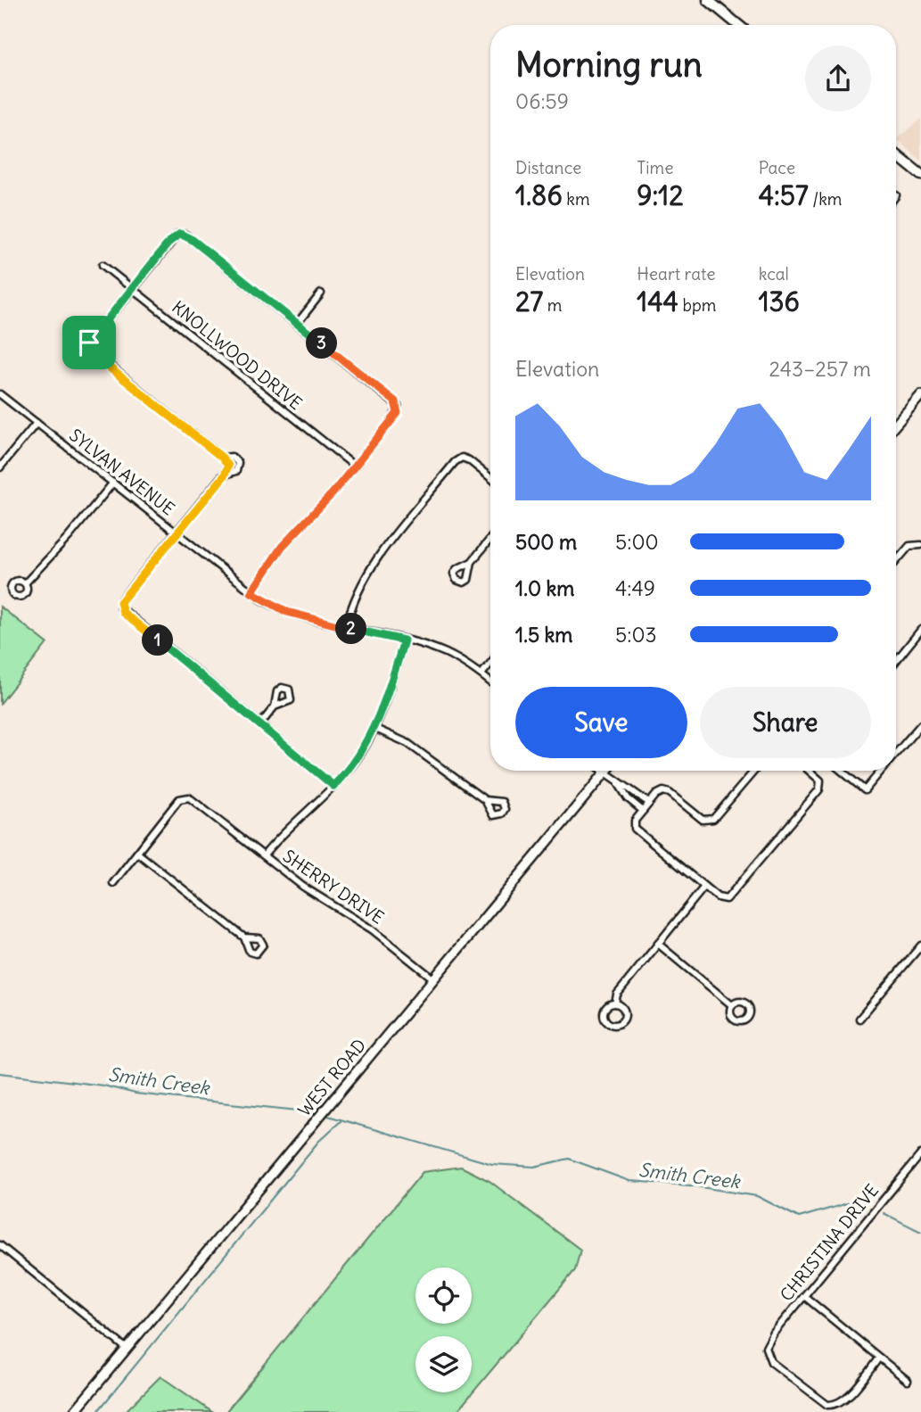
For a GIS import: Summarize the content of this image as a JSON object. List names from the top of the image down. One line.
{"streets":{"street":["KNOLLWOOD DRIVE","SYLVAN AVENUE","SHERRY DRIVE","WEST ROAD","CHRISTINA DRIVE"]},"crossings":[["SHERRY DRIVE","WEST ROAD"]],"water":["Smith Creek"],"page":{"heading":["Morning run","06:59"],"stats":[["Distance","1.86 km"],["Time","9:12"],["Pace","4:57 /km"],["Elevation","27 m"],["Heart rate","144 bpm"],["kcal","136"]],"pins":["3","2","1"],"chart":["Elevation","243–257 m"],"list":[{"name":"500 m","note":"5:00"},{"name":"1.0 km","note":"4:49"},{"name":"1.5 km","note":"5:03"}],"buttons":["Save","Share"]}}
